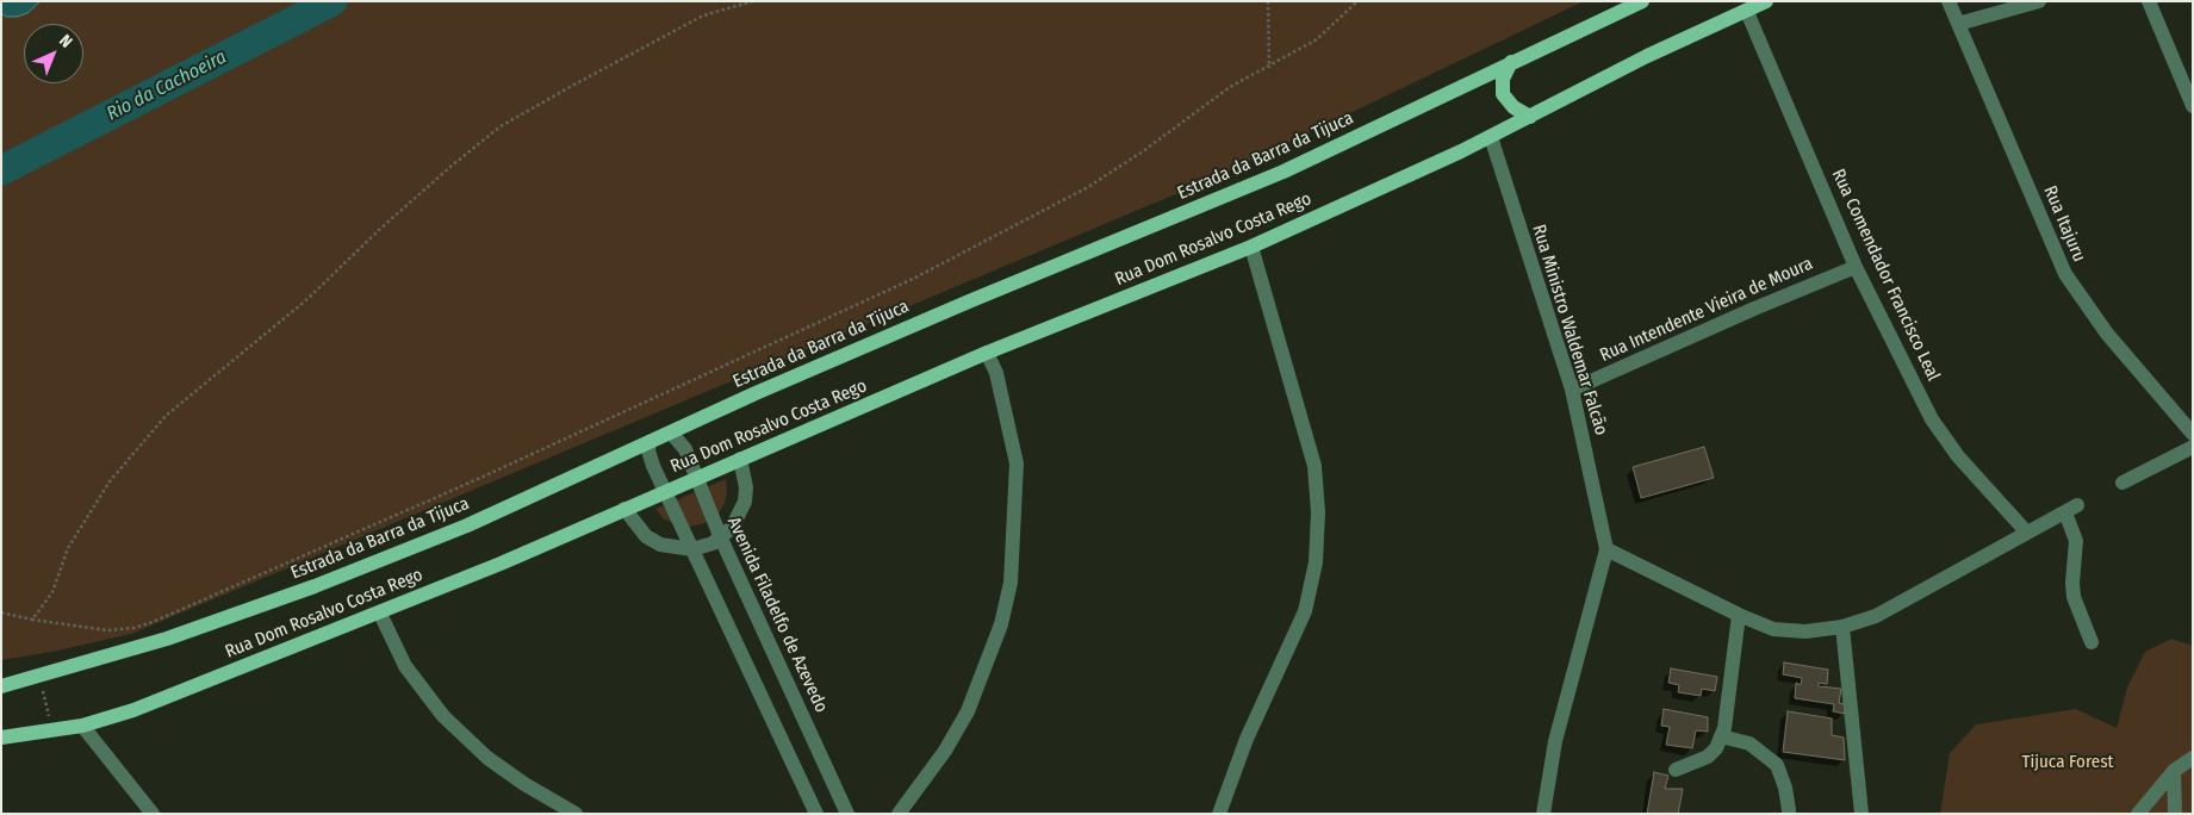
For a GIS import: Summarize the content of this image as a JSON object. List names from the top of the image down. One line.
{"streets":{"main road":["Estrada da Barra da Tijuca","Rua Dom Rosalvo Costa Rego"],"street":["Rua Itajuru","Rua Comendador Francisco Leal","Rua Intendente Vieira de Moura","Rua Ministro Waldemar Falcão","Avenida Filadelfo de Azevedo"]},"crossings":[["Estrada da Barra da Tijuca","Avenida Filadelfo de Azevedo"],["Rua Dom Rosalvo Costa Rego","Rua Ministro Waldemar Falcão"],["Rua Dom Rosalvo Costa Rego","Avenida Filadelfo de Azevedo"],["Rua Comendador Francisco Leal","Rua Intendente Vieira de Moura"],["Rua Intendente Vieira de Moura","Rua Ministro Waldemar Falcão"]],"water":["Rio da Cachoeira"],"parks":["Tijuca Forest"],"north":"top right"}
